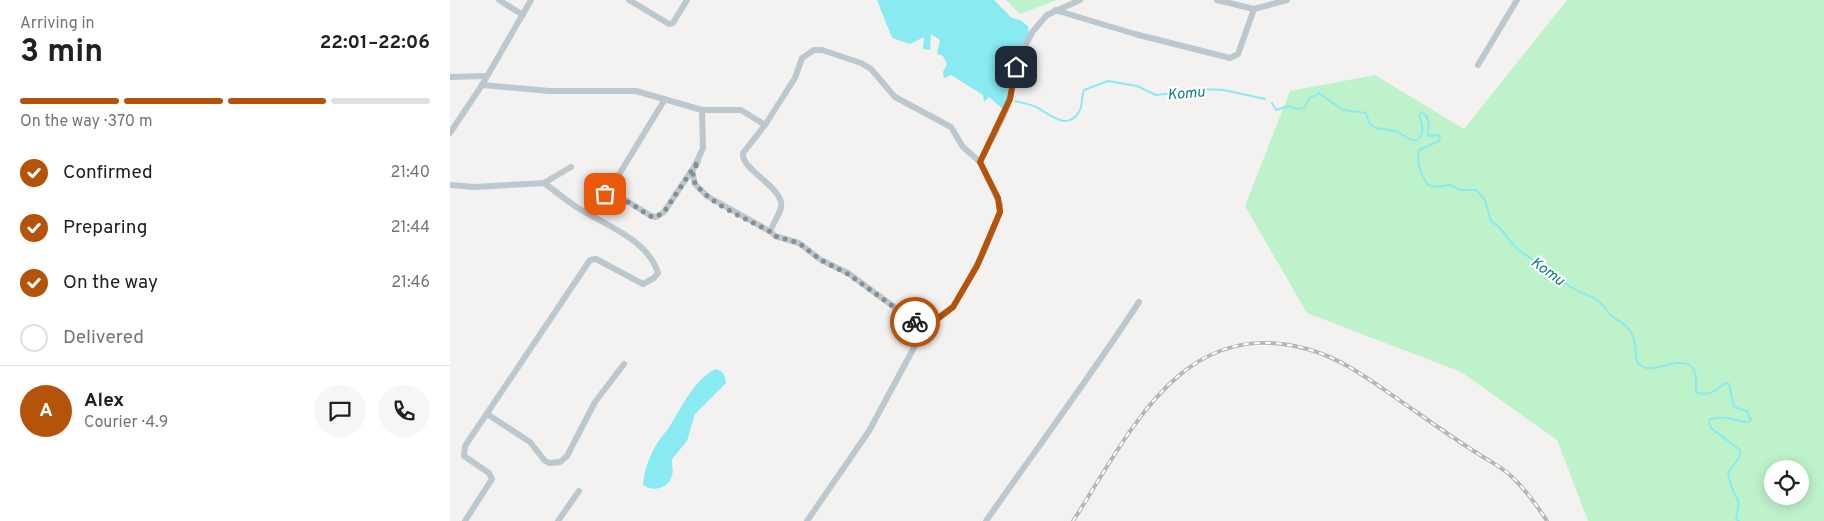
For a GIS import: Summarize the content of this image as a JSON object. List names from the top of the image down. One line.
{"water":["Komu"],"page":{"heading":["3 min","Arriving in","22:01–22:06"],"panel":["Alex","Courier · 4.9"],"bar":"On the way · 370 m","list":[["Confirmed","21:40"],["Preparing","21:44"],["On the way","21:46"],"Delivered"],"round":"A"}}
